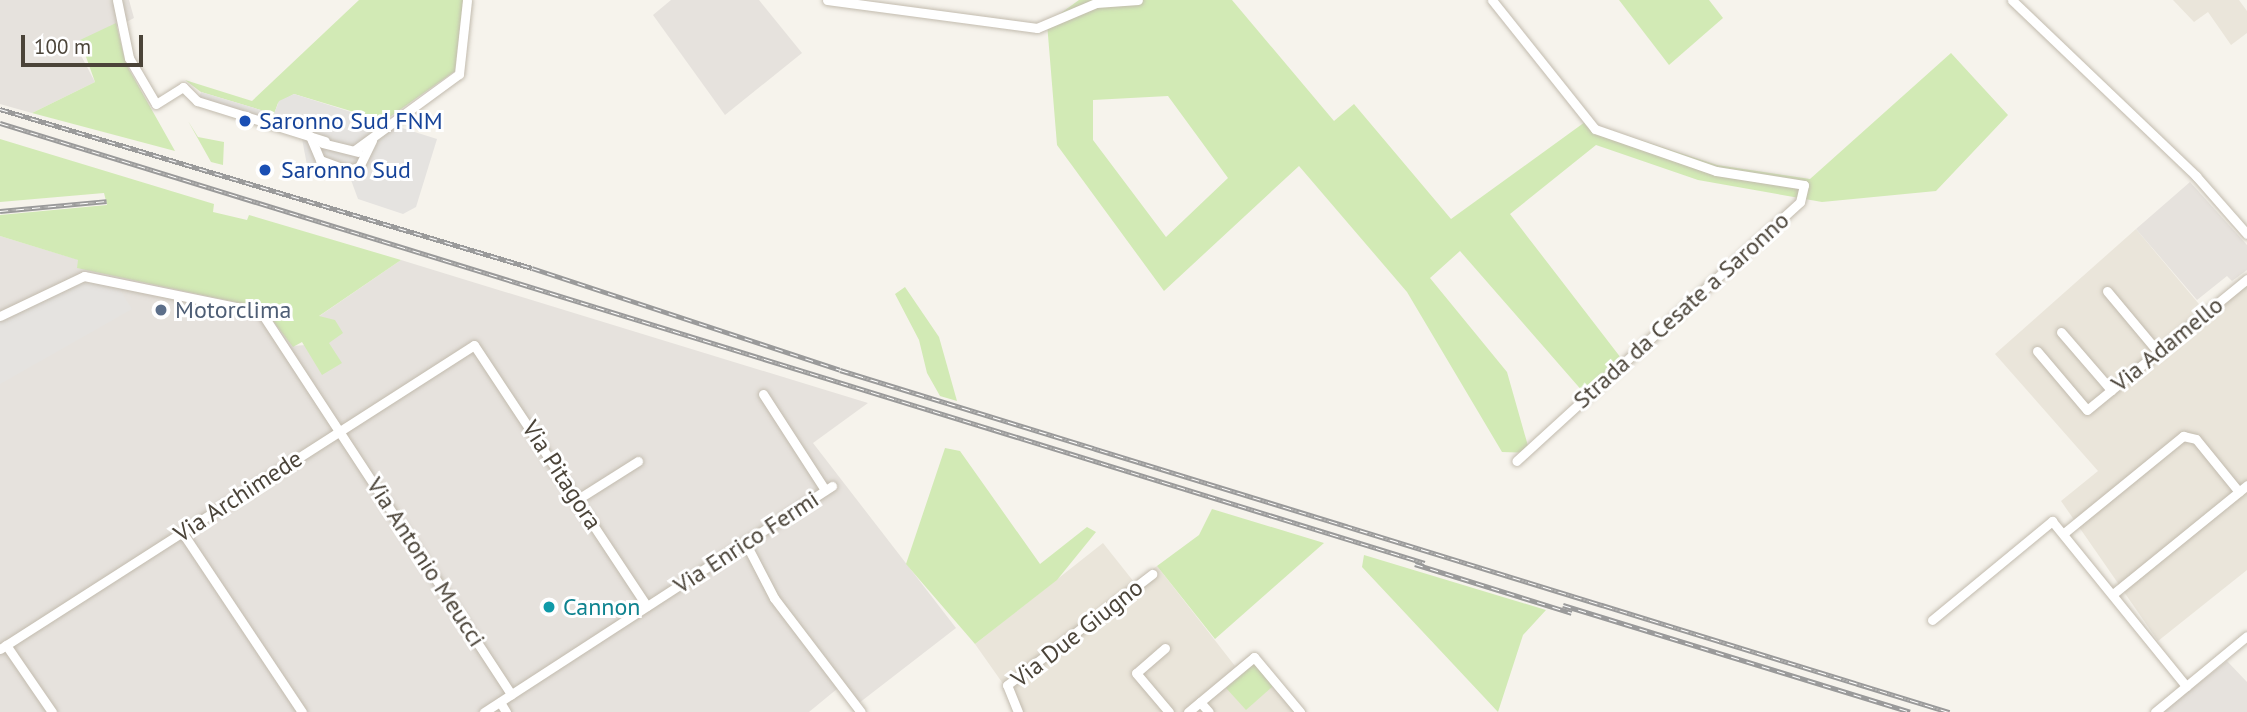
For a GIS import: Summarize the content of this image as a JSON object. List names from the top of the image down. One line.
{"streets":{"street":["Strada da Cesate a Saronno","Via Adamello","Via Pitagora","Via Archimede","Via Enrico Fermi","Via Antonio Meucci","Via Due Giugno"]},"crossings":[["Via Pitagora","Via Archimede"],["Via Pitagora","Via Enrico Fermi"],["Via Archimede","Via Antonio Meucci"],["Via Enrico Fermi","Via Antonio Meucci"]],"places":["Saronno Sud FNM","Saronno Sud","Motorclima","Cannon"],"scale_bar":"100 m"}
